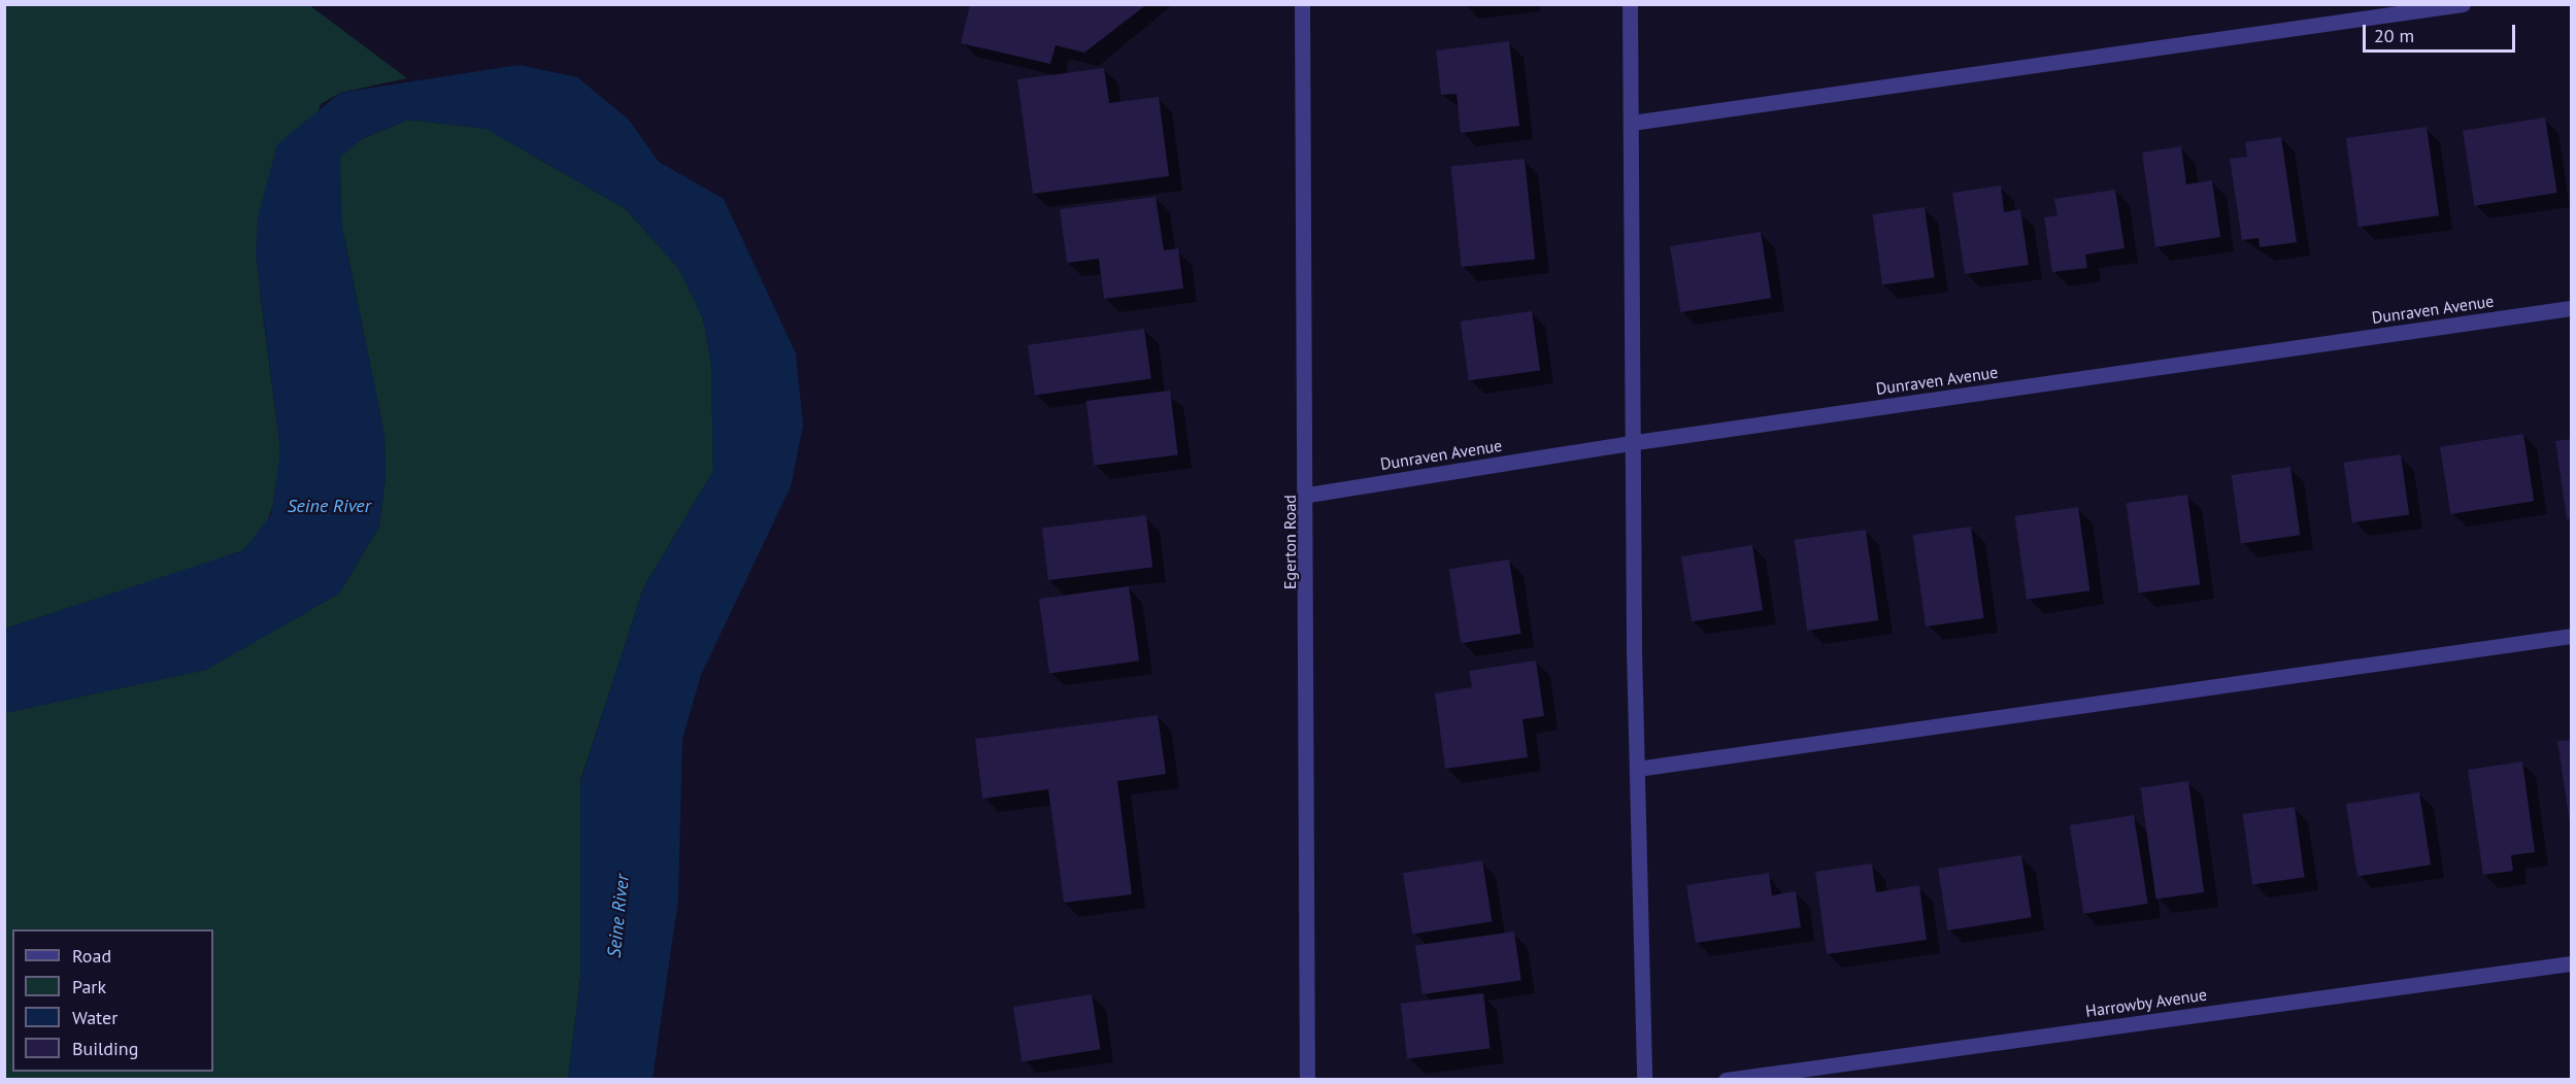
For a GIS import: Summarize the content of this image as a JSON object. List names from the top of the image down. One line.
{"streets":{"street":["Dunraven Avenue","Egerton Road","Harrowby Avenue"]},"crossings":[["Dunraven Avenue","Egerton Road"]],"water":["Seine River"],"legend":["Road","Park","Water","Building"],"scale_bar":"20 m"}
